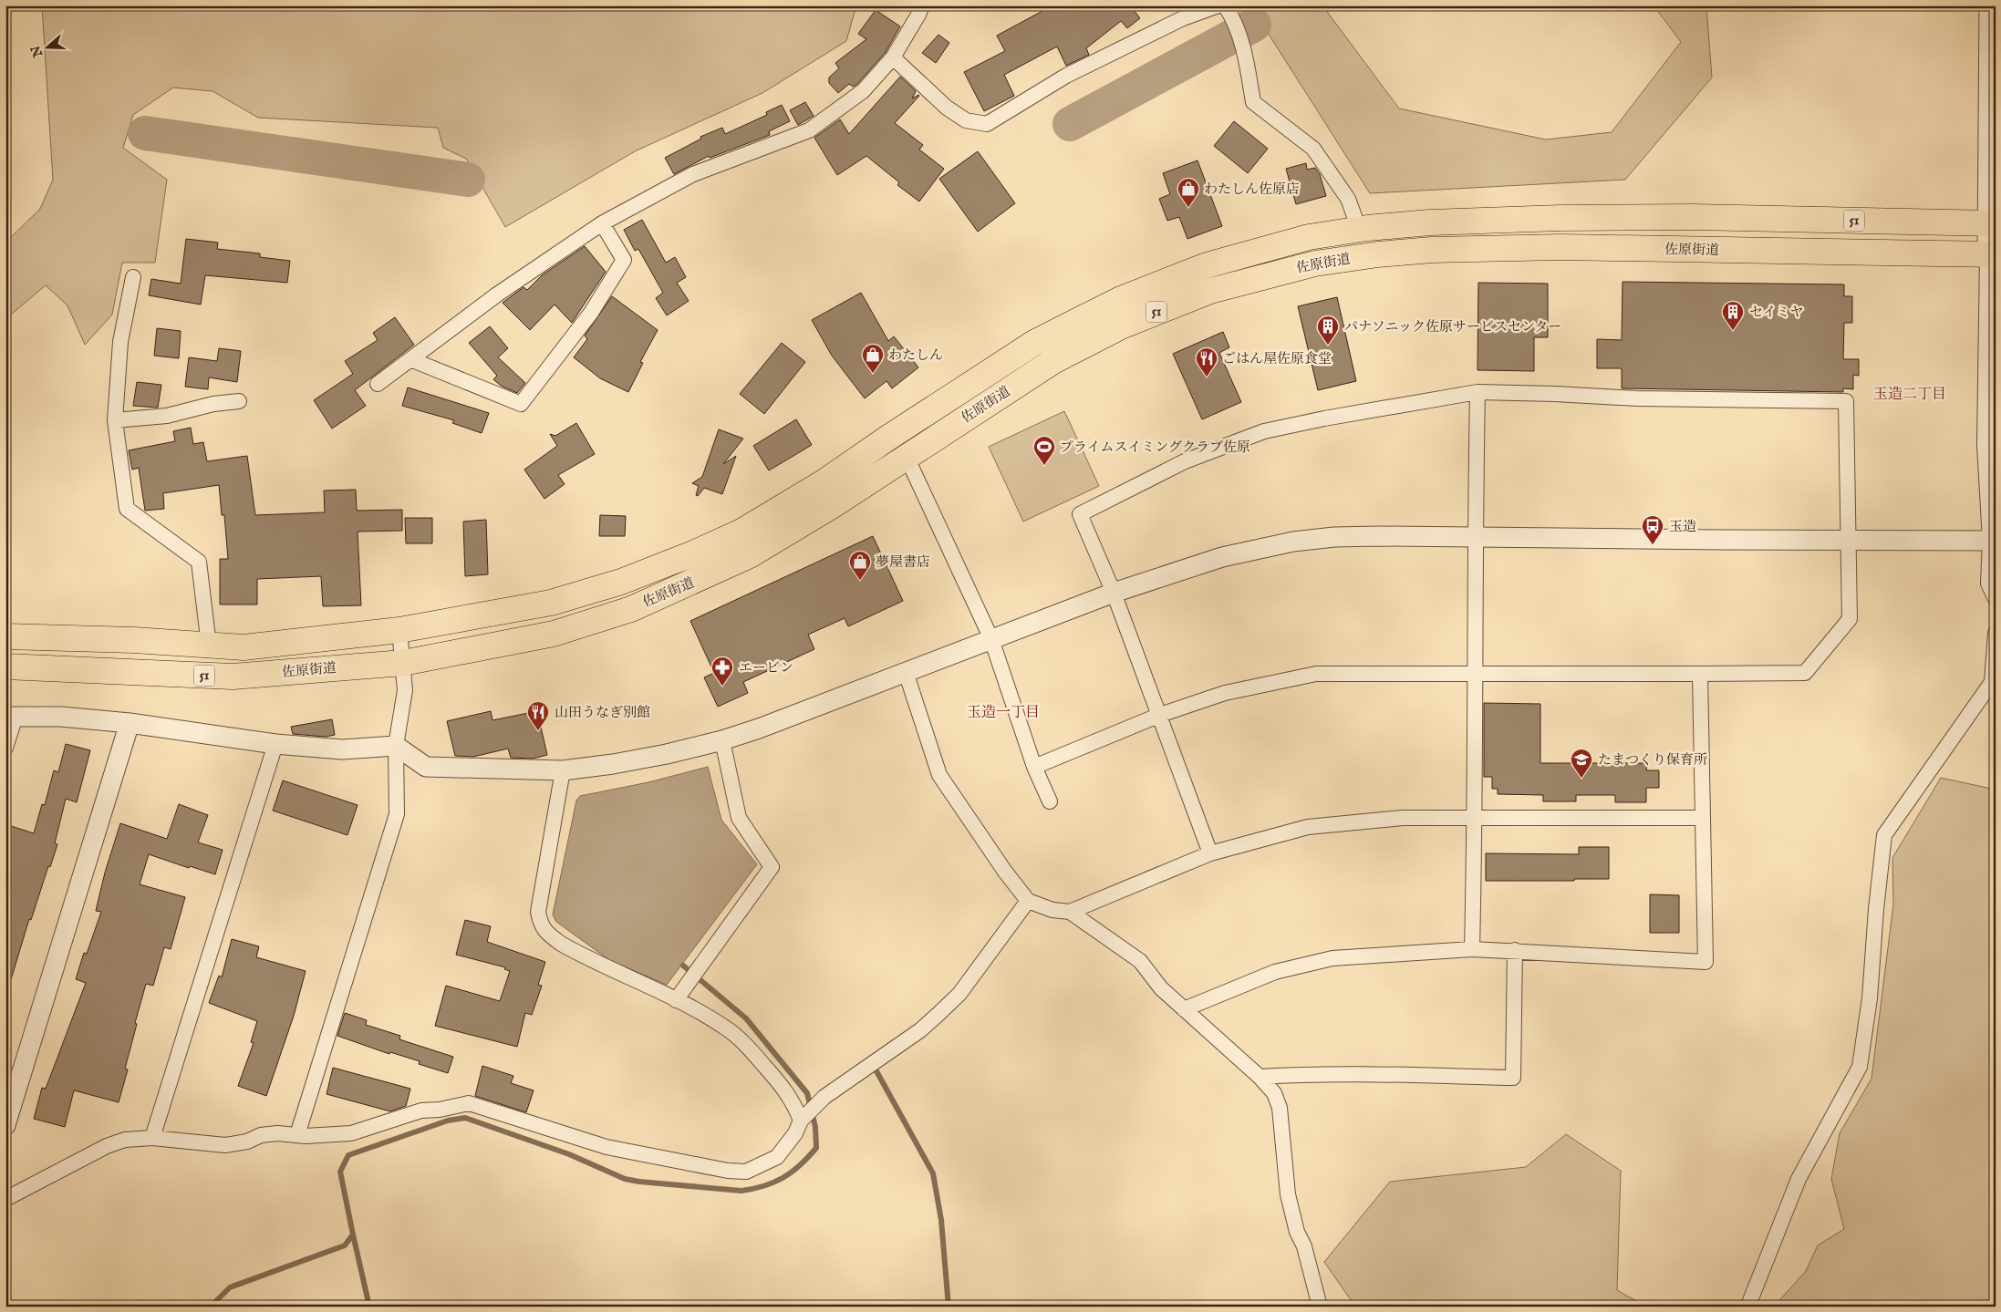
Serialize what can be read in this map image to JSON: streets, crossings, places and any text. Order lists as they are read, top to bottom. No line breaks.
{"streets":{"highway":["51","佐原街道"]},"districts":["玉造二丁目","玉造一丁目"],"places":{"shop":["わたしん佐原店","わたしん","夢屋書店"],"building":["セイミヤ","パナソニック佐原サービスセンター"],"restaurant":["ごはん屋佐原食堂","山田うなぎ別館"],"sports":["プライムスイミングクラブ佐原"],"bus stop":["玉造"],"pharmacy":["エービン"],"school or university":["たまつくり保育所"]},"north":"left"}
